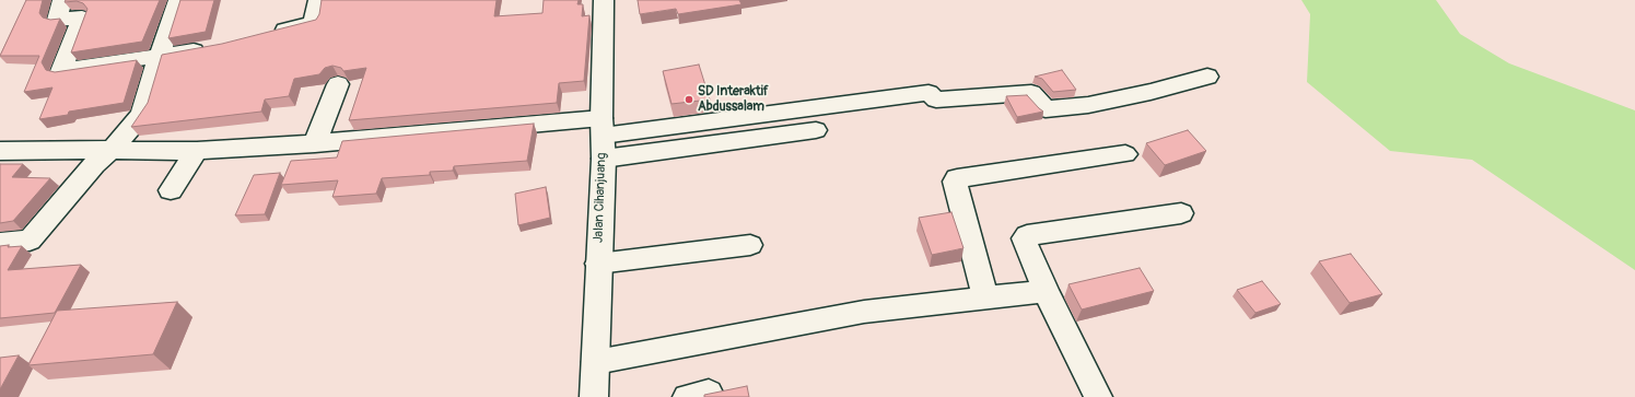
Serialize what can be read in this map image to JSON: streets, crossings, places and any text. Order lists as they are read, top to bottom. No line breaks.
{"streets":{"street":["Jalan Cihanjuang"]},"places":["SD Interaktif Abdussalam"]}
